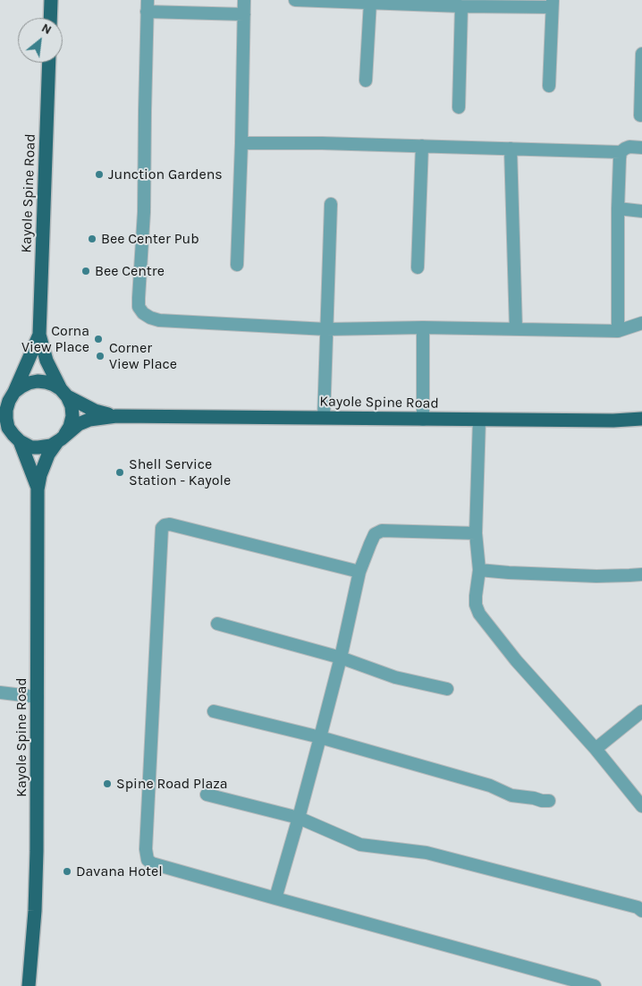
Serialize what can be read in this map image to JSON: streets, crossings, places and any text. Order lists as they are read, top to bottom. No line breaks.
{"streets":{"main road":["Kayole Spine Road"]},"places":["Junction Gardens","Bee Center Pub","Bee Centre","Corna View Place","Corner View Place","Shell Service Station - Kayole","Spine Road Plaza","Davana Hotel"],"north":"top right"}
